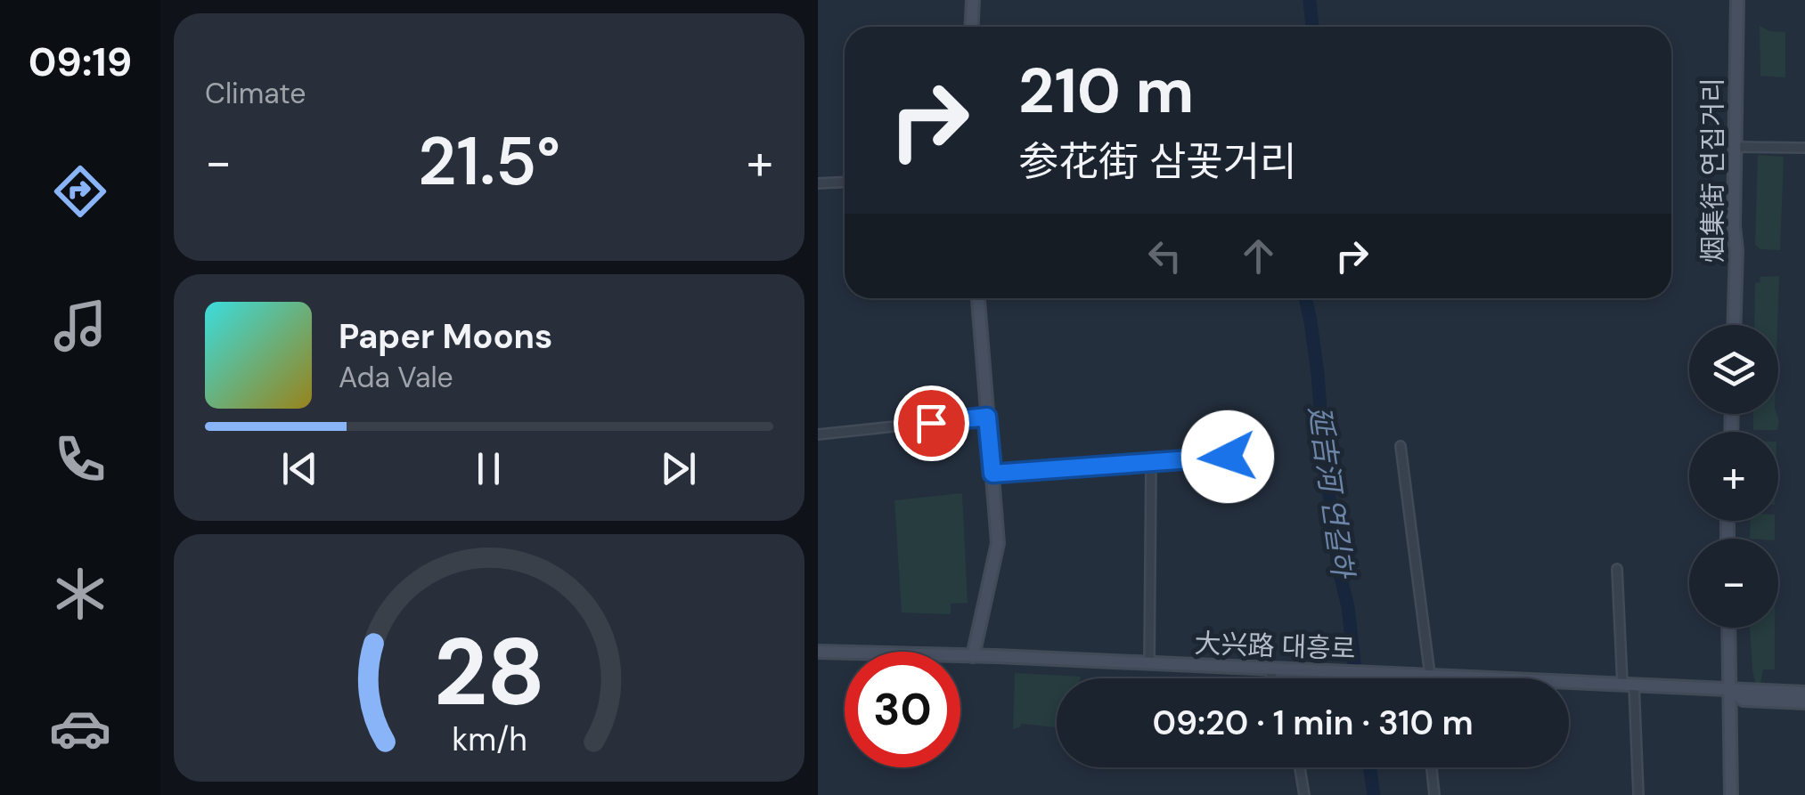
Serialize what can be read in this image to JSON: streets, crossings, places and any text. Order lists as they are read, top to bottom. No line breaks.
{"streets":{"street":["烟集街 연집거리","大兴路 대흥로"]},"water":["延吉河 연길하"],"page":{"tabs":"09:19","tile":"Climate","turn":["210 m","参花街 삼꽃거리"],"heat":["−","21.5°","+"],"song":["Paper Moons","Ada Vale"],"map_buttons":["+","−"],"limit":"30","trip":"09:20 · 1 min · 310 m","gauge":["28","km/h"]}}
